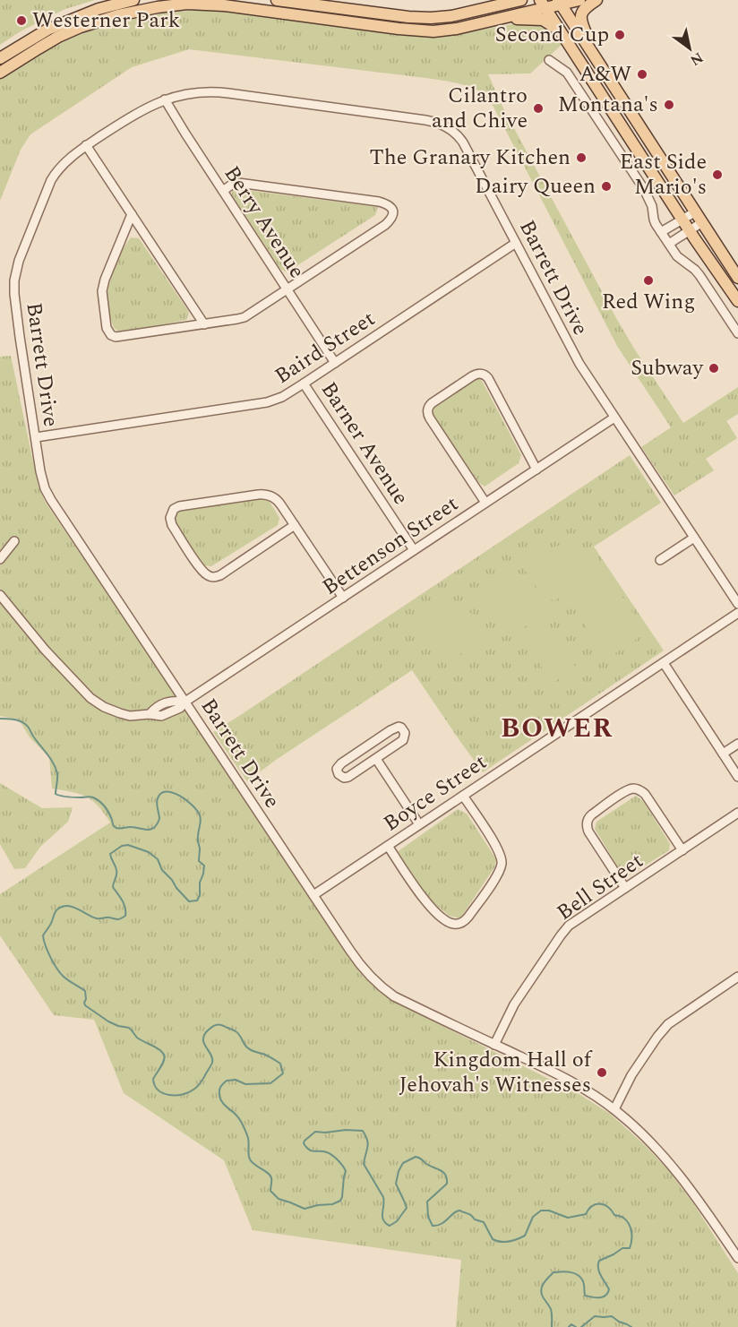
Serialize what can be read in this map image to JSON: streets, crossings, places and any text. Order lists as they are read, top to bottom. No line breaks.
{"streets":{"street":["Berry Avenue","Barrett Drive","Baird Street","Barner Avenue","Bettenson Street","Boyce Street","Bell Street"]},"crossings":[["Berry Avenue","Barrett Drive"],["Berry Avenue","Baird Street"],["Barrett Drive","Baird Street"],["Barrett Drive","Bettenson Street"],["Barrett Drive","Boyce Street"],["Barrett Drive","Bell Street"],["Baird Street","Barner Avenue"],["Barner Avenue","Bettenson Street"]],"districts":["BOWER"],"places":["Westerner Park","Second Cup","A&W","Montana's","Cilantro and Chive","The Granary Kitchen","East Side Mario's","Dairy Queen","Red Wing","Subway","Kingdom Hall of Jehovah's Witnesses"],"north":"bottom right"}
